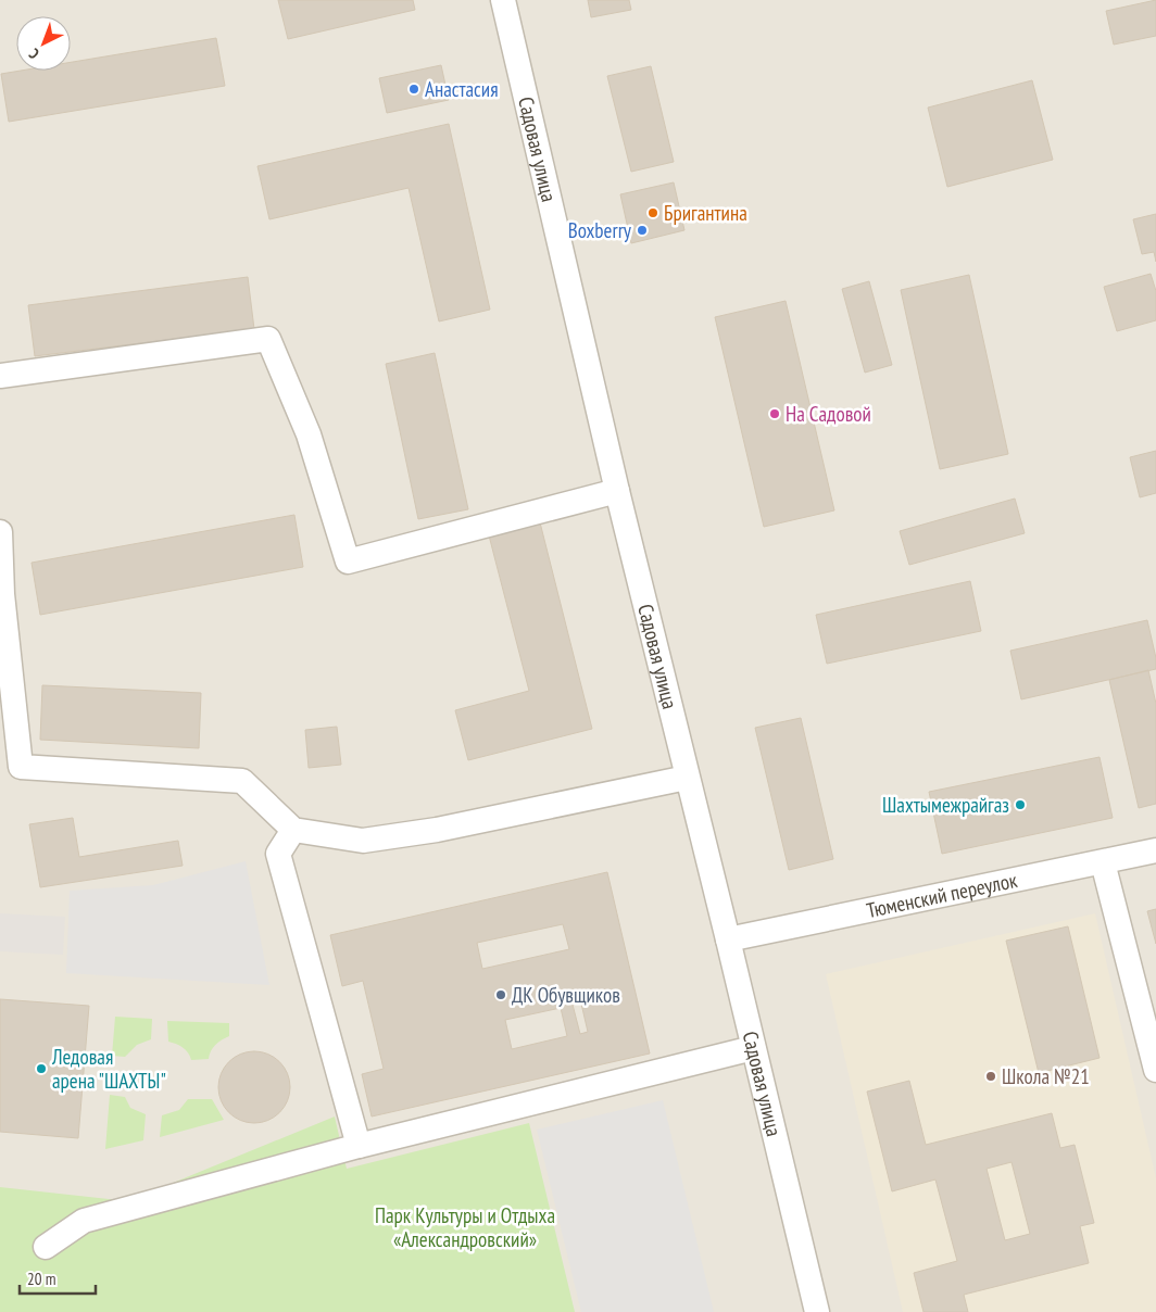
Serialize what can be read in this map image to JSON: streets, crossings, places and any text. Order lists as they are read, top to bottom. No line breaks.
{"streets":{"street":["Садовая улица","Тюменский переулок"]},"crossings":[["Садовая улица","Тюменский переулок"]],"parks":["Парк Культуры и Отдыха «Александровский»"],"places":["Анастасия","Бригантина","Boxberry","На Садовой","Шахтымежрайгаз","ДК Обувщиков","Ледовая арена \"ШАХТЫ\"","Школа №21"],"scale_bar":"20 m","north":"bottom left"}
